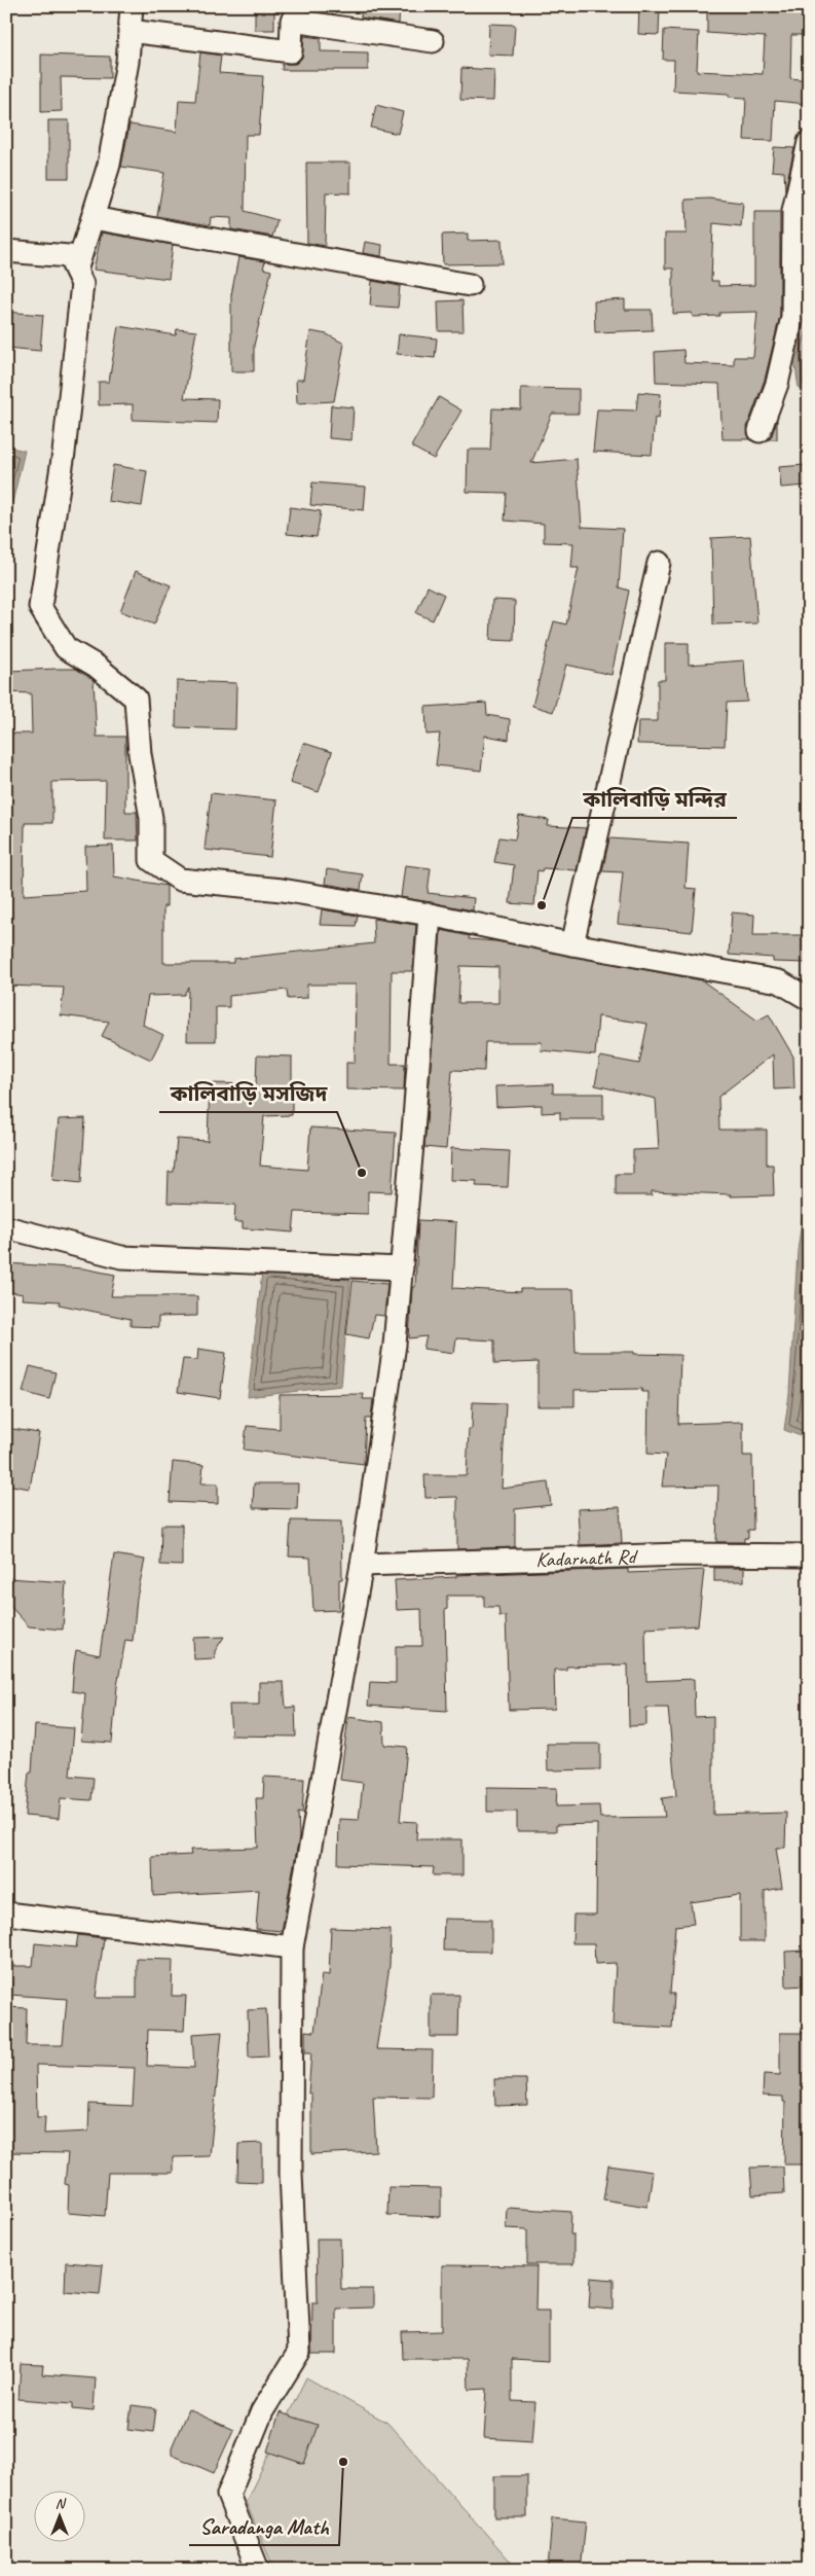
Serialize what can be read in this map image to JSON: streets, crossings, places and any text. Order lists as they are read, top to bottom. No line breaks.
{"streets":{"street":["Kadarnath Rd"]},"places":["কালিবাড়ি মন্দির","কালিবাড়ি মসজিদ","Saradanga Math"],"north":"top"}
